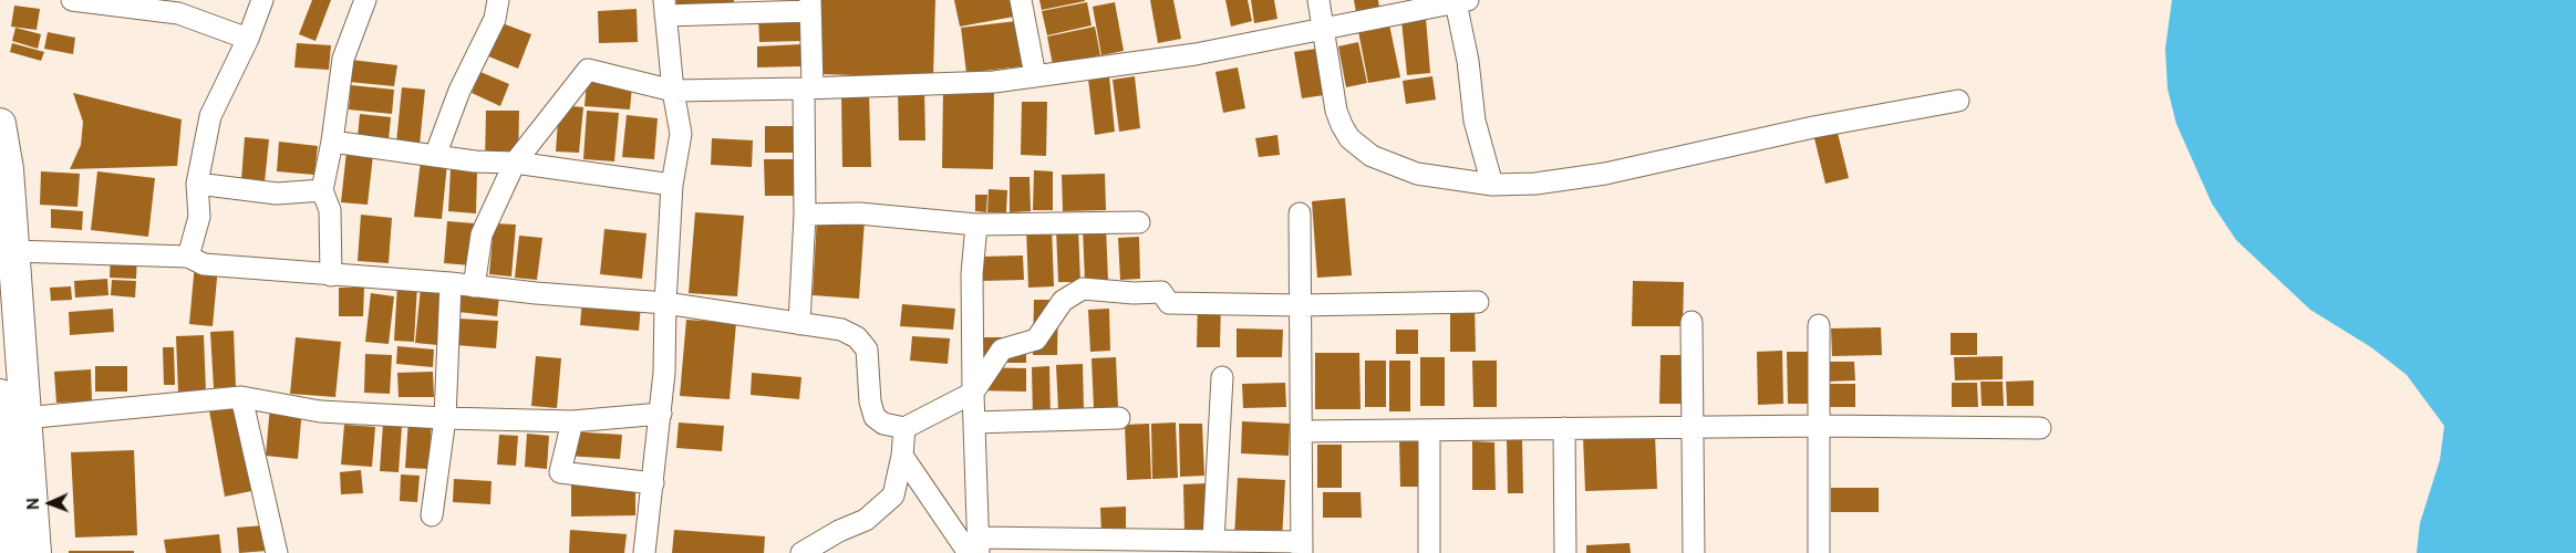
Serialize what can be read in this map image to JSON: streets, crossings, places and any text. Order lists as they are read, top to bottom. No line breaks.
{"north":"left"}
